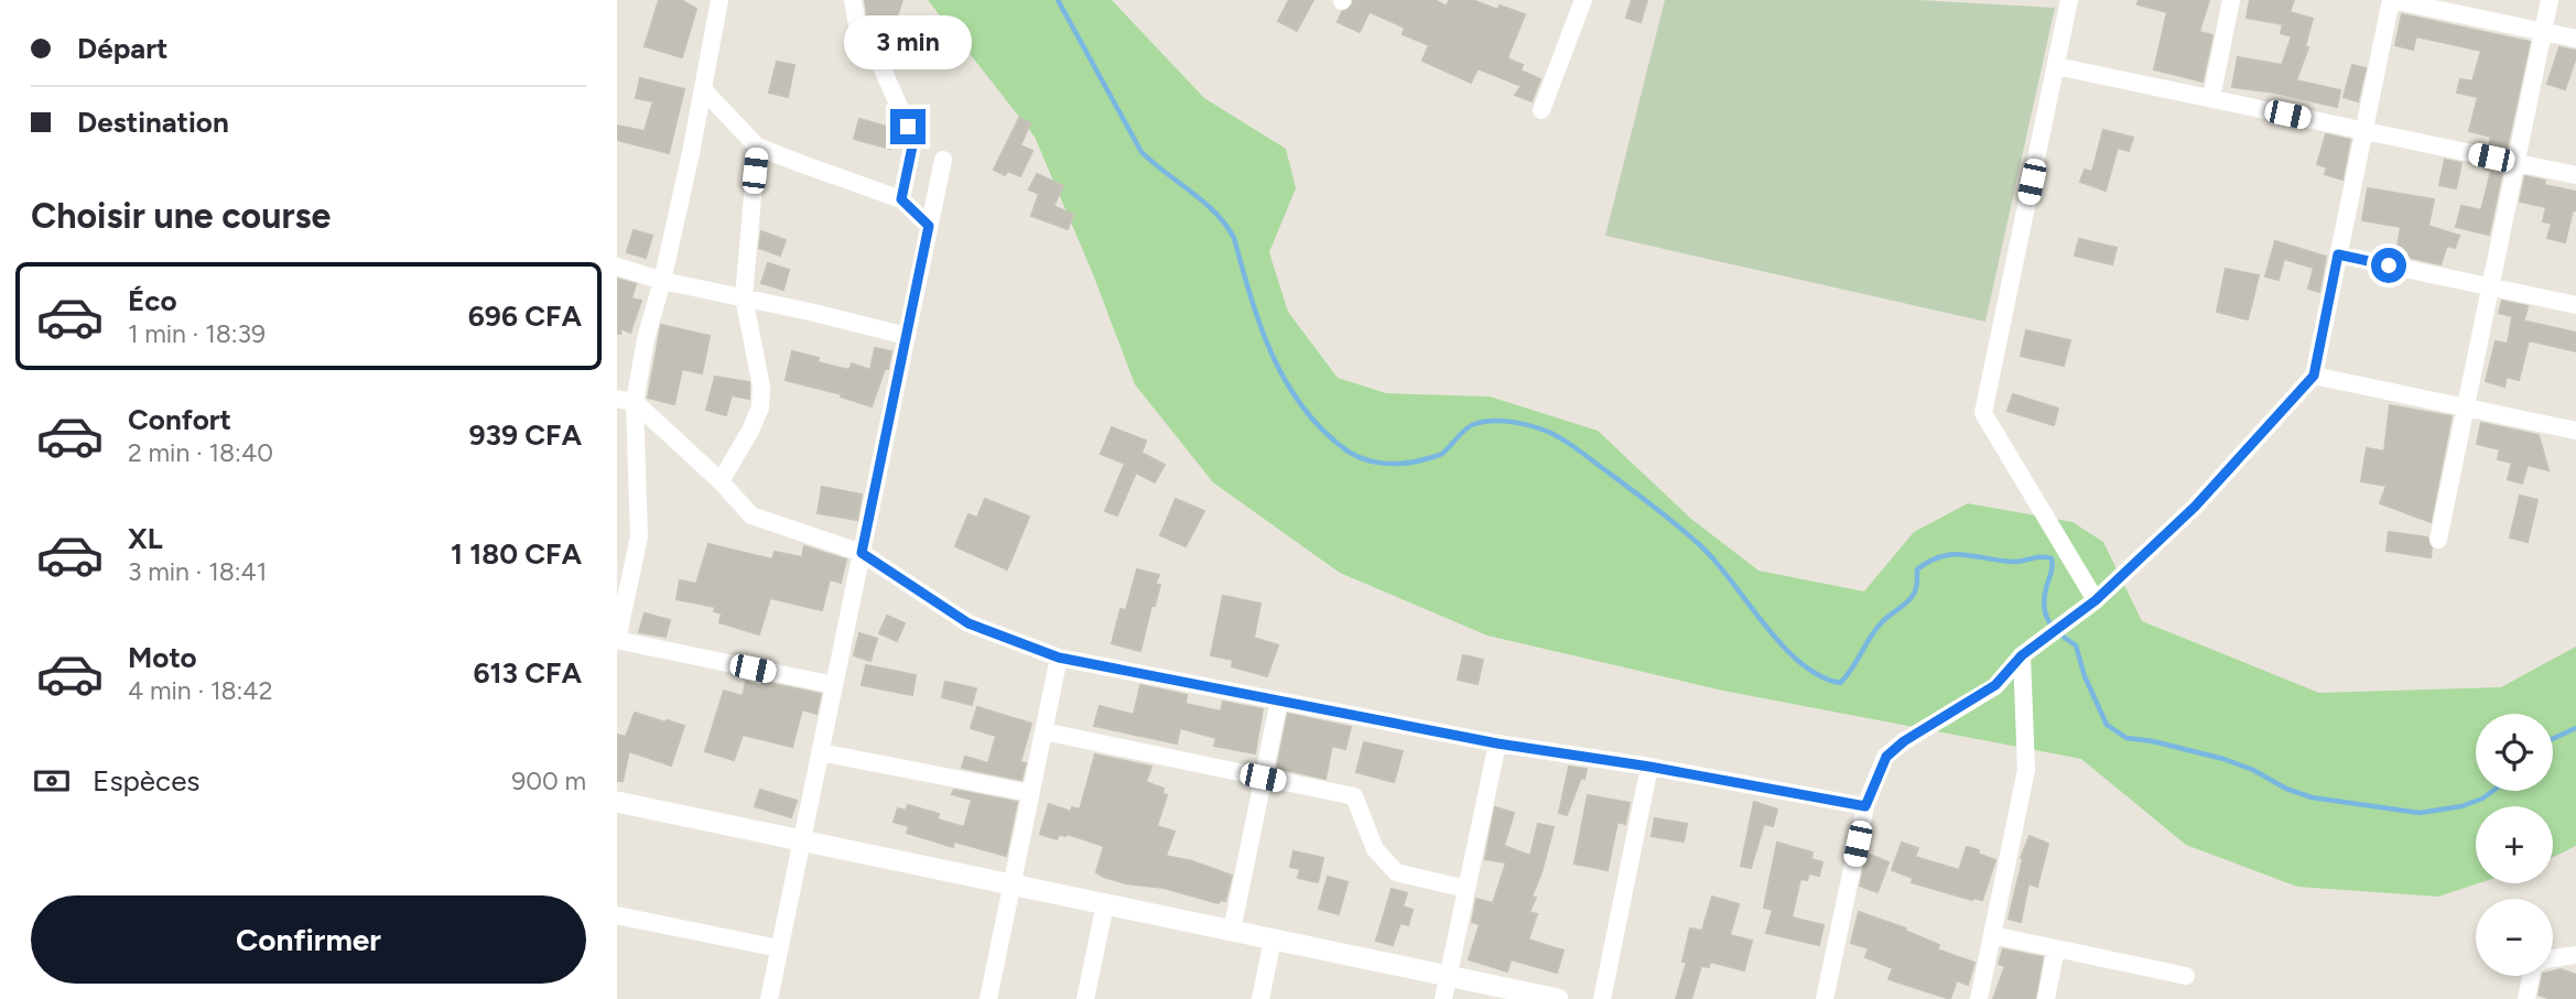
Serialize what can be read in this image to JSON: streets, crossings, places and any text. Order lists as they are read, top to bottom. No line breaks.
{"page":{"banner":["Départ","Destination"],"bubble":"3 min","heading":"Choisir une course","list":[{"name":"Éco","note":"1 min · 18:39","value":"696 CFA"},{"name":"Confort","note":"2 min · 18:40","value":"939 CFA"},{"name":"XL","note":"3 min · 18:41","value":"1 180 CFA"},{"name":"Moto","note":"4 min · 18:42","value":"613 CFA"}],"map_buttons":["+","−"],"pay":["Espèces","900 m"],"buttons":"Confirmer"}}
